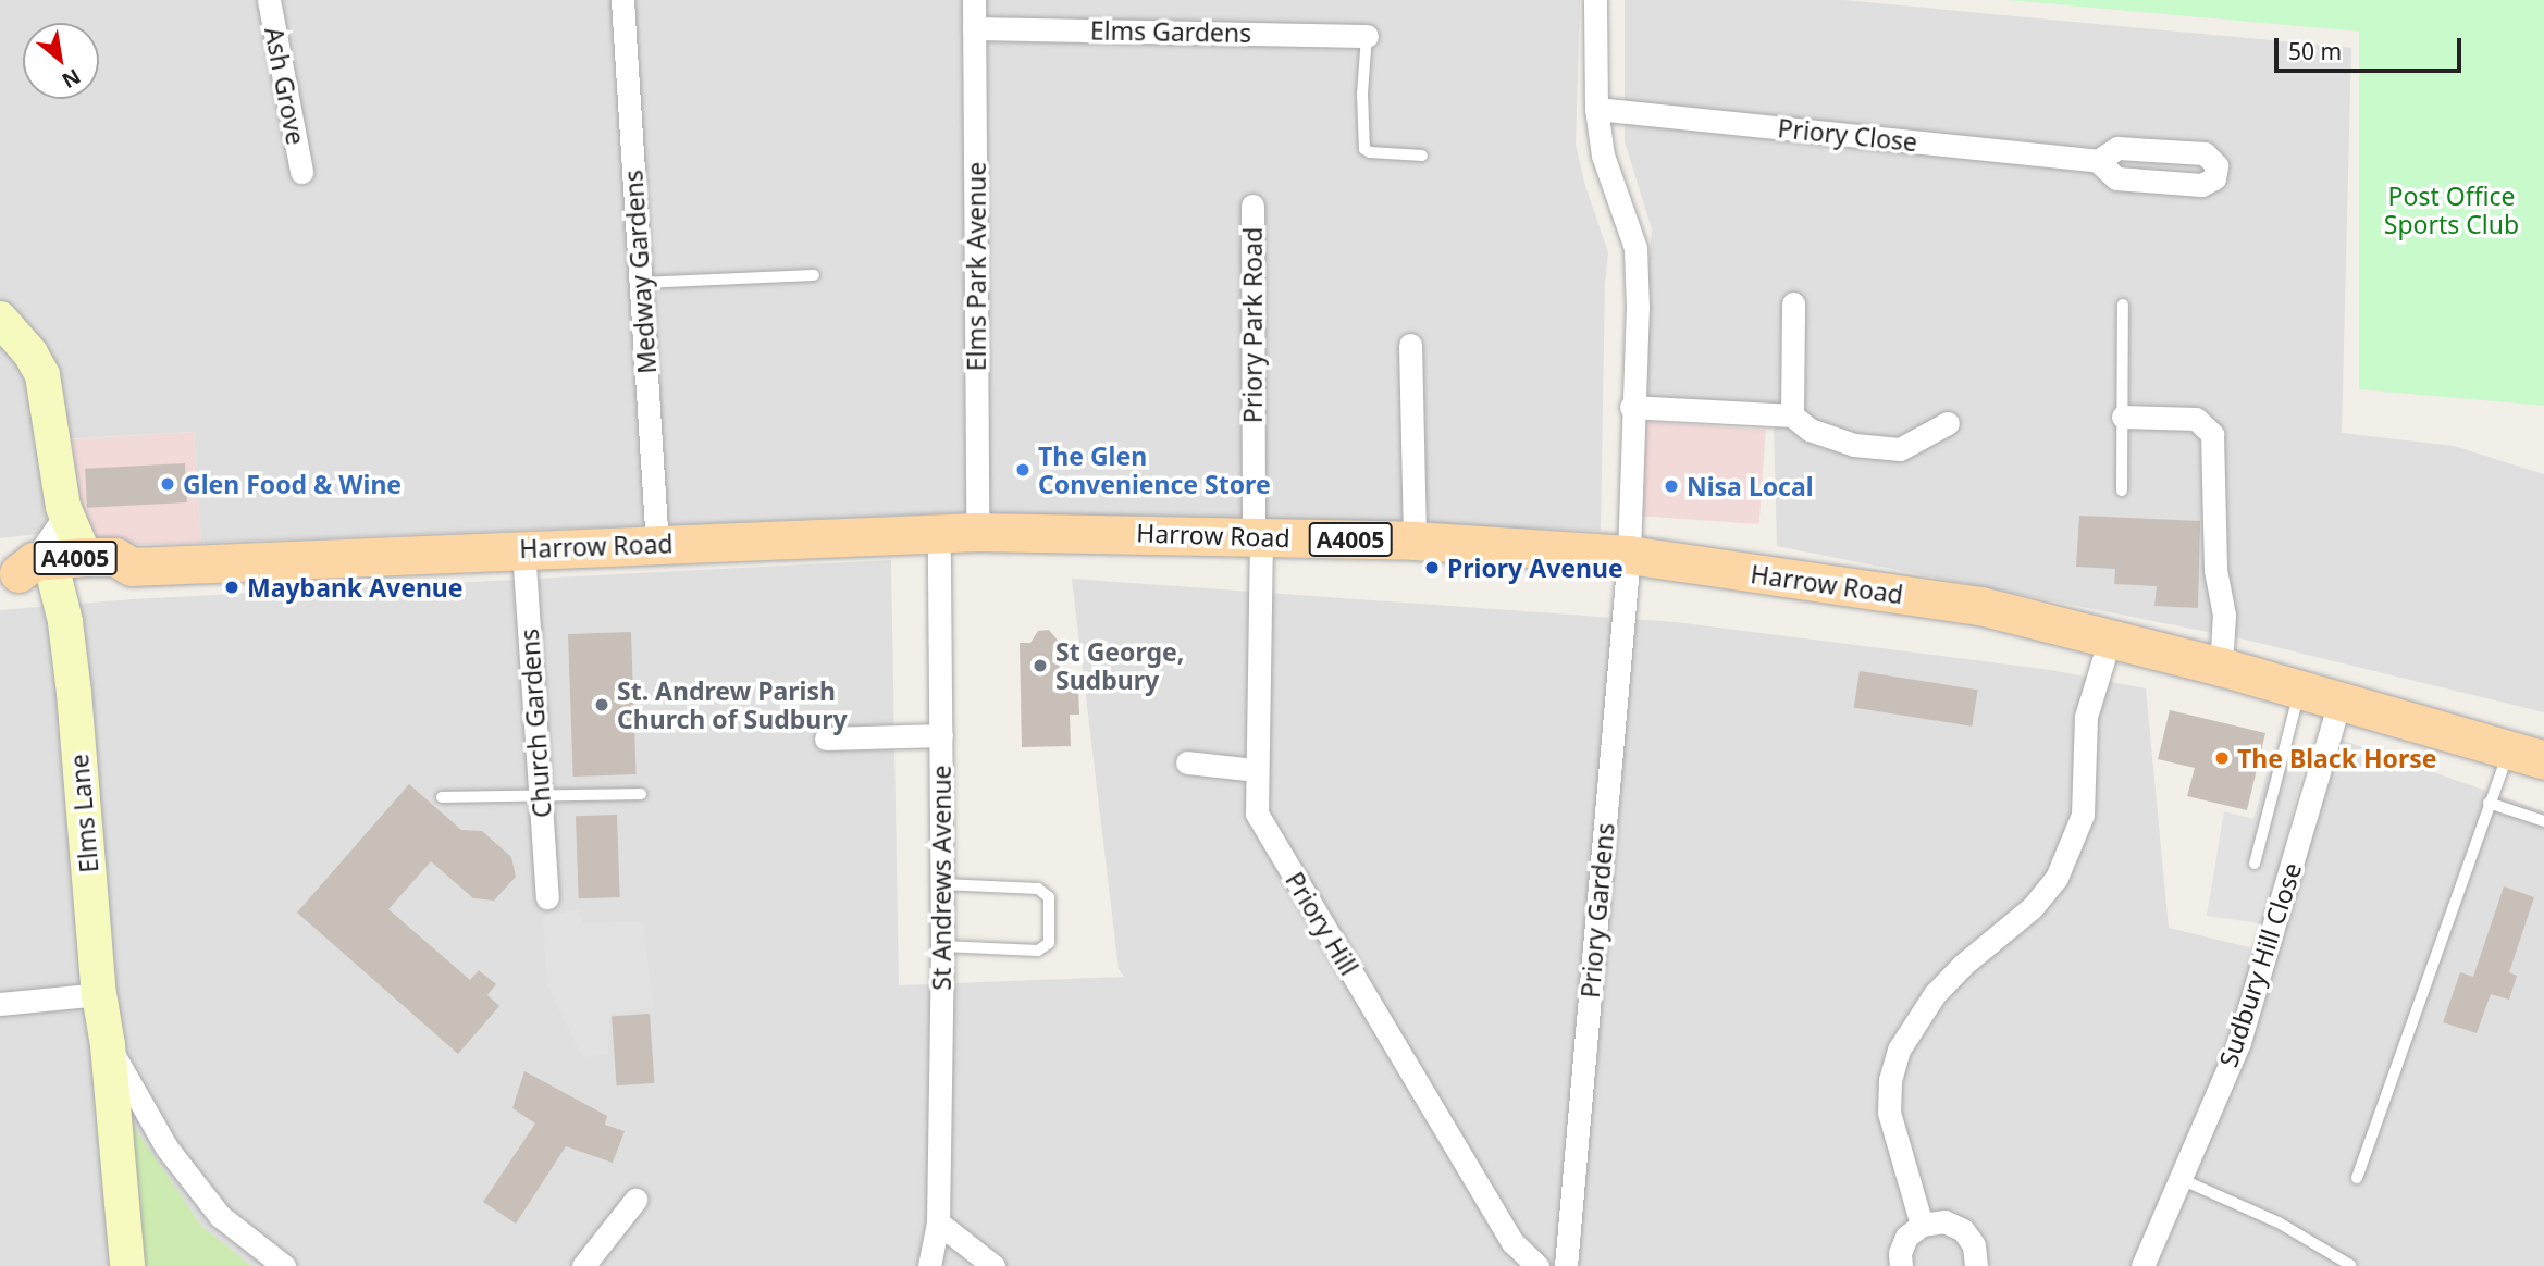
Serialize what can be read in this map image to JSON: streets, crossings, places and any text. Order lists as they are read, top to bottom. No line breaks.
{"streets":{"main road":["Harrow Road","A4005"],"street":["Elms Gardens","Ash Grove","Priory Close","Elms Park Avenue","Medway Gardens","Priory Park Road","Church Gardens","Elms Lane","St Andrews Avenue","Priory Gardens","Priory Hill","Sudbury Hill Close"]},"crossings":[["Elms Gardens","Elms Park Avenue"],["Elms Park Avenue","Harrow Road"],["Medway Gardens","Harrow Road"],["Priory Park Road","Harrow Road"],["Priory Park Road","Priory Hill"],["Harrow Road","Church Gardens"],["Harrow Road","Elms Lane"],["Harrow Road","St Andrews Avenue"],["Harrow Road","Priory Gardens"],["Harrow Road","Priory Hill"],["Harrow Road","Sudbury Hill Close"]],"parks":["Post Office Sports Club"],"places":["The Glen Convenience Store","Glen Food & Wine","Nisa Local","Priory Avenue","Maybank Avenue","St George, Sudbury","St. Andrew Parish Church of Sudbury","The Black Horse"],"scale_bar":"50 m","north":"bottom right"}
